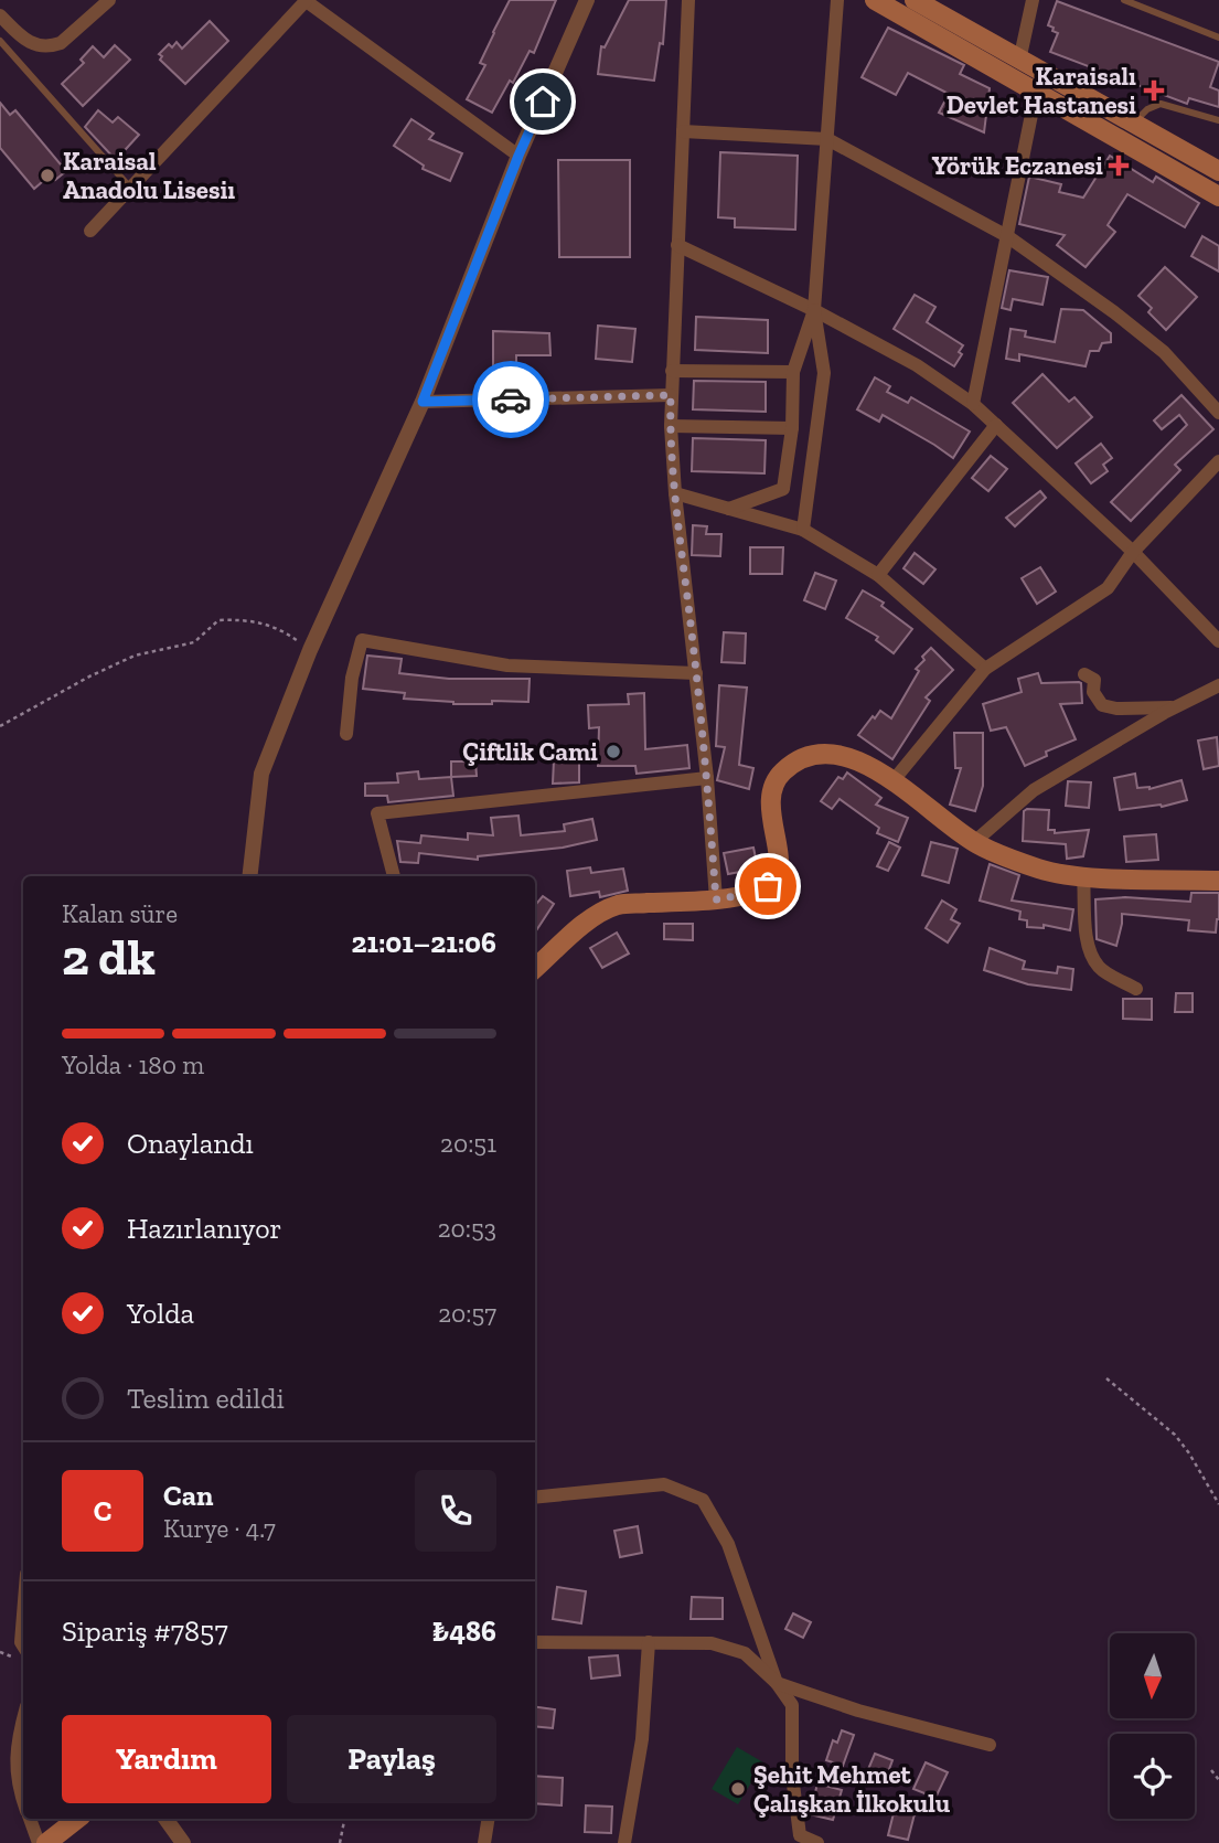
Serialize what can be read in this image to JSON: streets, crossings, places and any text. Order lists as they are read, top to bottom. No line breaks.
{"places":{"health":["Karaisalı Devlet Hastanesi","Yörük Eczanesi"],"other":["Karaisal Anadolu Lisesiı","Çiftlik Cami","Şehit Mehmet Çalışkan İlkokulu"]},"north":"bottom","page":{"heading":["2 dk","Kalan süre","21:01–21:06"],"panel":["Can","Kurye · 4.7","Sipariş #7857","₺486"],"bar":"Yolda · 180 m","list":[["Onaylandı","20:51"],["Hazırlanıyor","20:53"],["Yolda","20:57"],"Teslim edildi"],"round":"C","buttons":["Yardım","Paylaş"]}}
